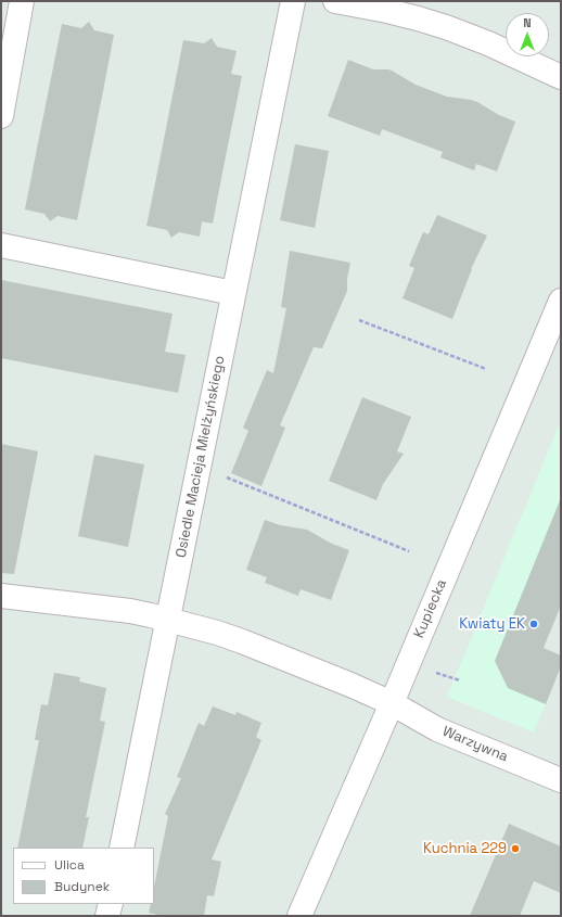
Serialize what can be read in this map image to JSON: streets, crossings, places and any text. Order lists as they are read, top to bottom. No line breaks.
{"streets":{"street":["Osiedle Macieja Mielżyńskiego","Kupiecka","Warzywna"]},"crossings":[["Kupiecka","Warzywna"]],"places":["Kwiaty EK","Kuchnia 229"],"legend":["Ulica","Budynek"],"north":"top"}
